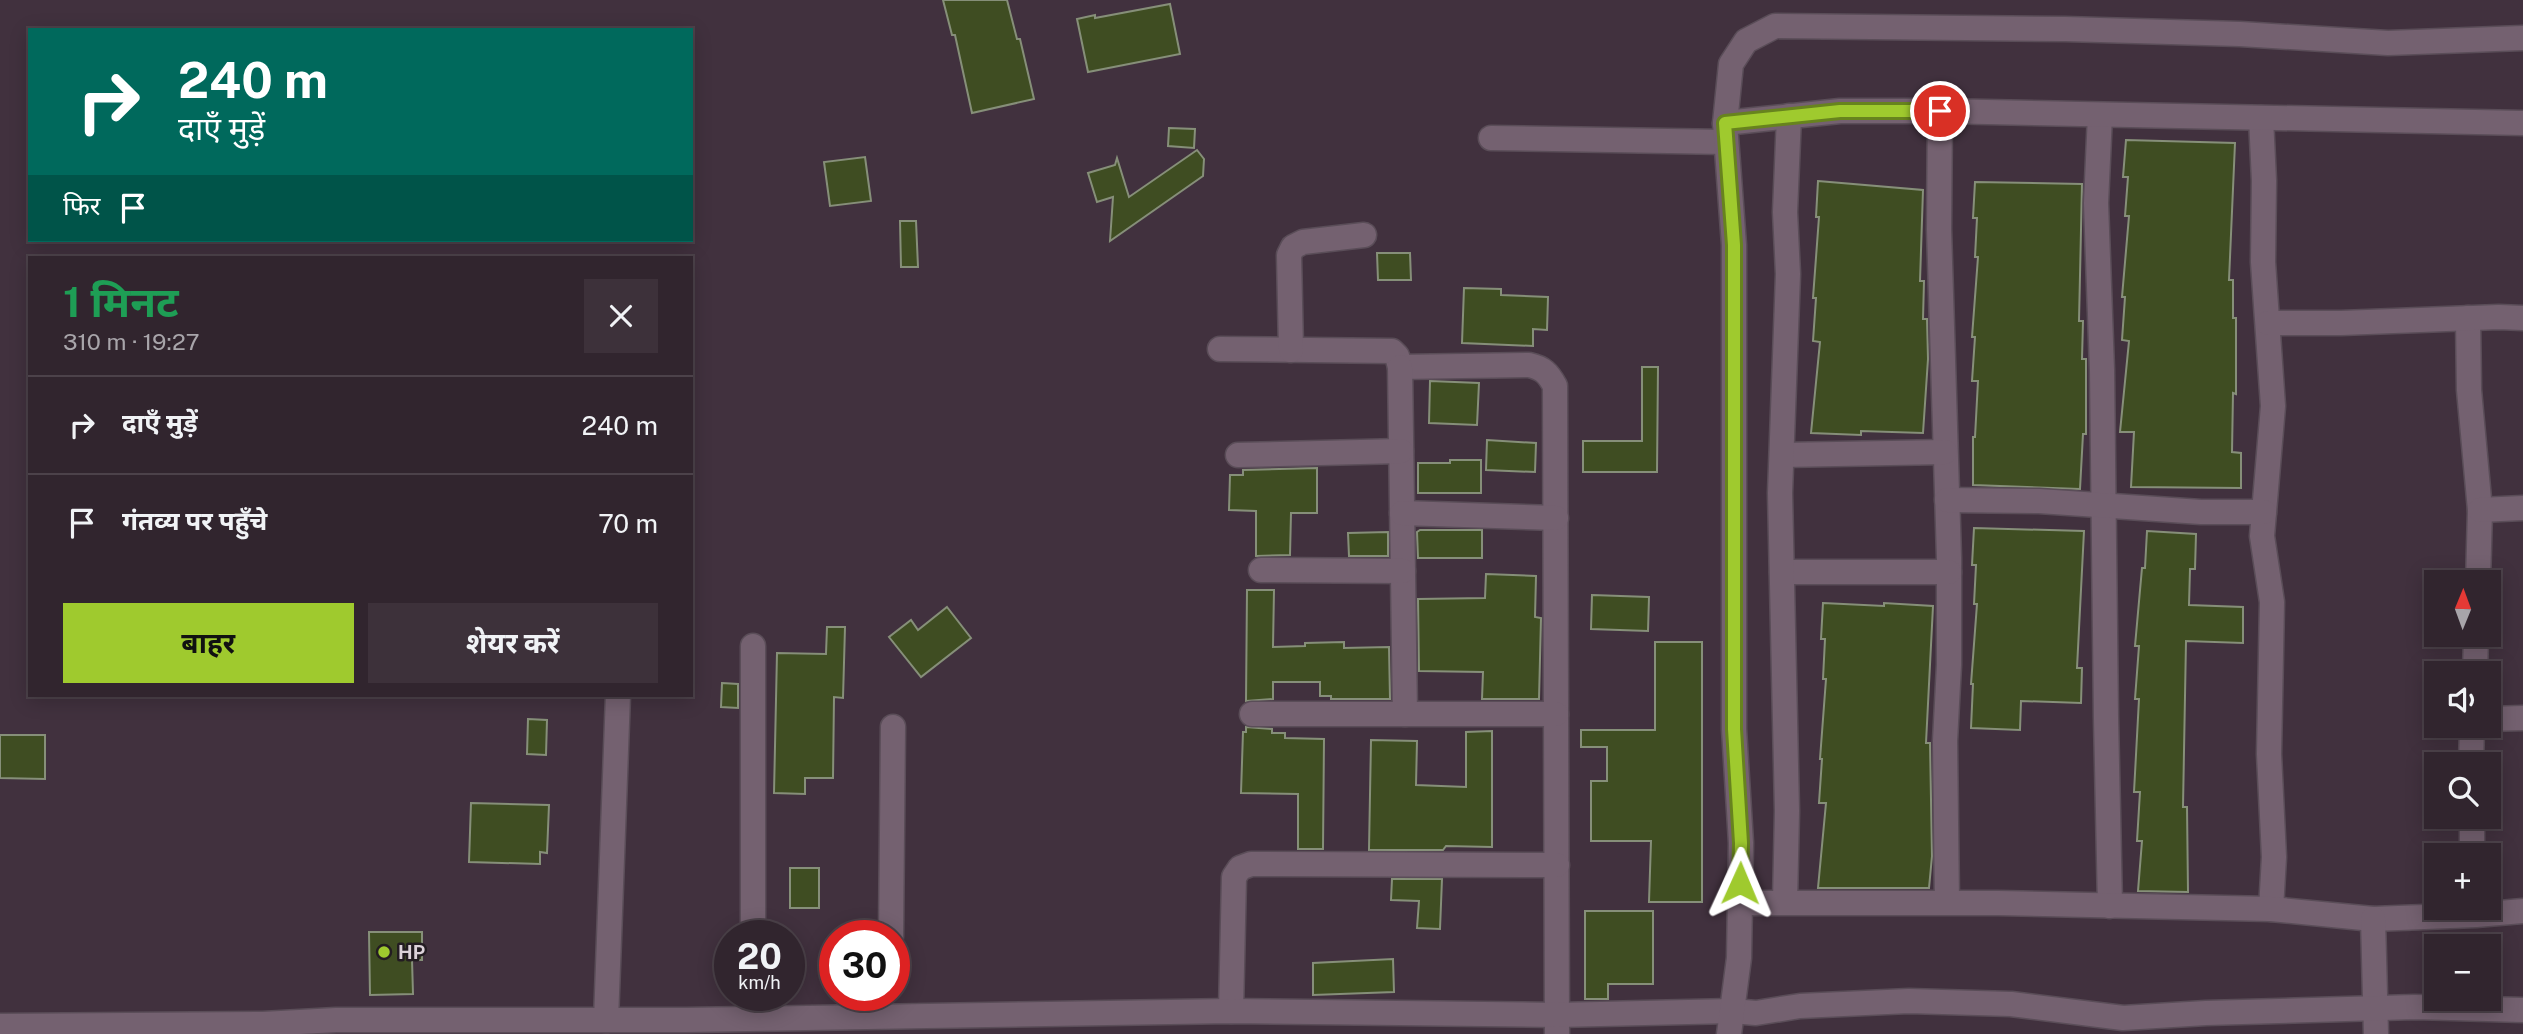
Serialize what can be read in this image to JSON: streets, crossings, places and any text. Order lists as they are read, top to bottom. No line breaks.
{"places":["HP"],"north":"top","page":{"turn":["240 m","दाएँ मुड़ें"],"then":"फिर","heading":["1 मिनट","310 m · 19:27"],"list":[{"name":"दाएँ मुड़ें","value":"240 m"},{"name":"गंतव्य पर पहुँचे","value":"70 m"}],"map_buttons":["+","−"],"buttons":["बाहर","शेयर करें"],"speed":"20 km/h","limit":"30"}}
